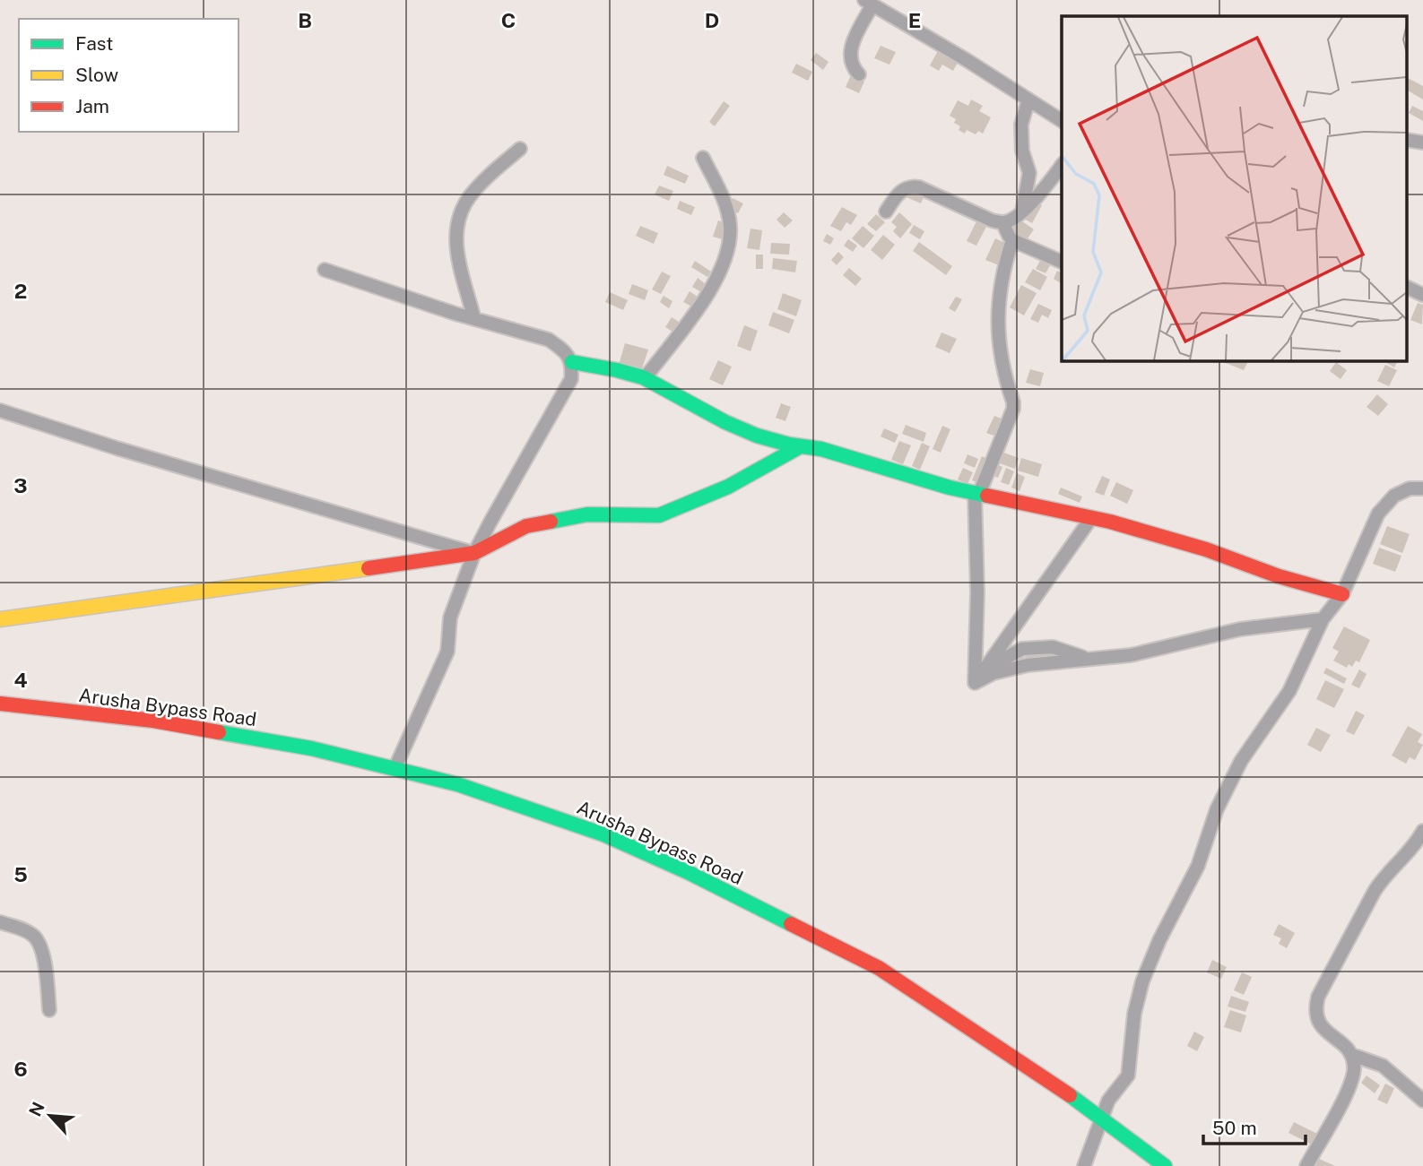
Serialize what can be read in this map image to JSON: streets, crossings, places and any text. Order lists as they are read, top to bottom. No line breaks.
{"streets":{"street":["Arusha Bypass Road"]},"legend":["Fast","Slow","Jam"],"scale_bar":"50 m","north":"top left","grid":{"columns":["B","C","D","E"],"rows":["2","3","4","5","6"]}}
